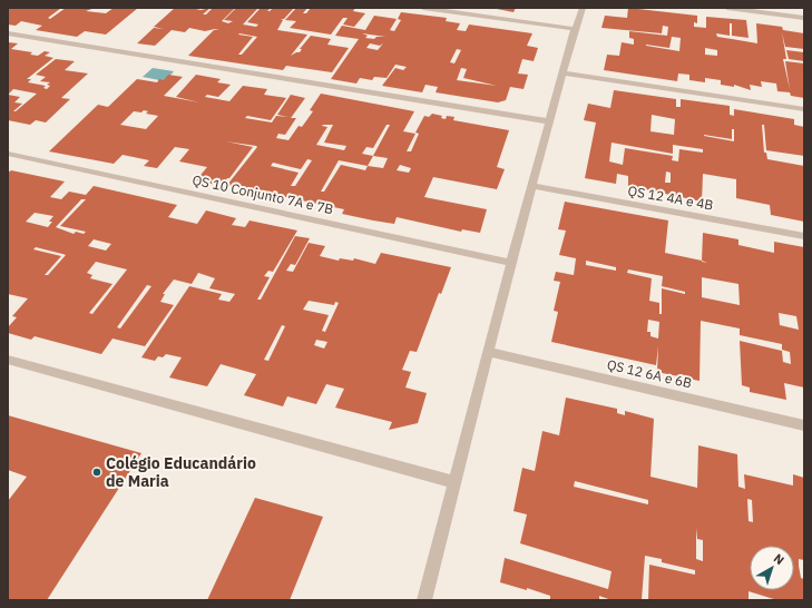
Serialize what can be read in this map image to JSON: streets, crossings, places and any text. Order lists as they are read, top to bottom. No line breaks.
{"streets":{"street":["QS 10 Conjunto 7A e 7B","QS 12 4A e 4B","QS 12 6A e 6B"]},"places":["Colégio Educandário de Maria"],"north":"top right"}
